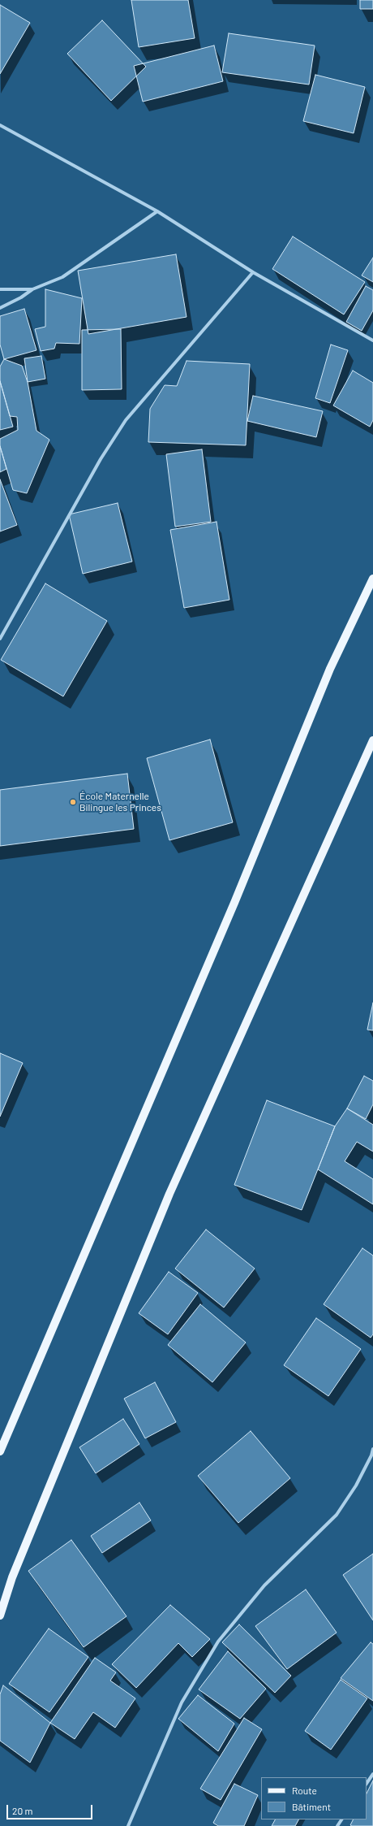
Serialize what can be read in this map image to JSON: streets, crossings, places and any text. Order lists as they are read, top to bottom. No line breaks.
{"places":["École Maternelle Bilingue les Princes"],"legend":["Route","Bâtiment"],"scale_bar":"20 m"}
